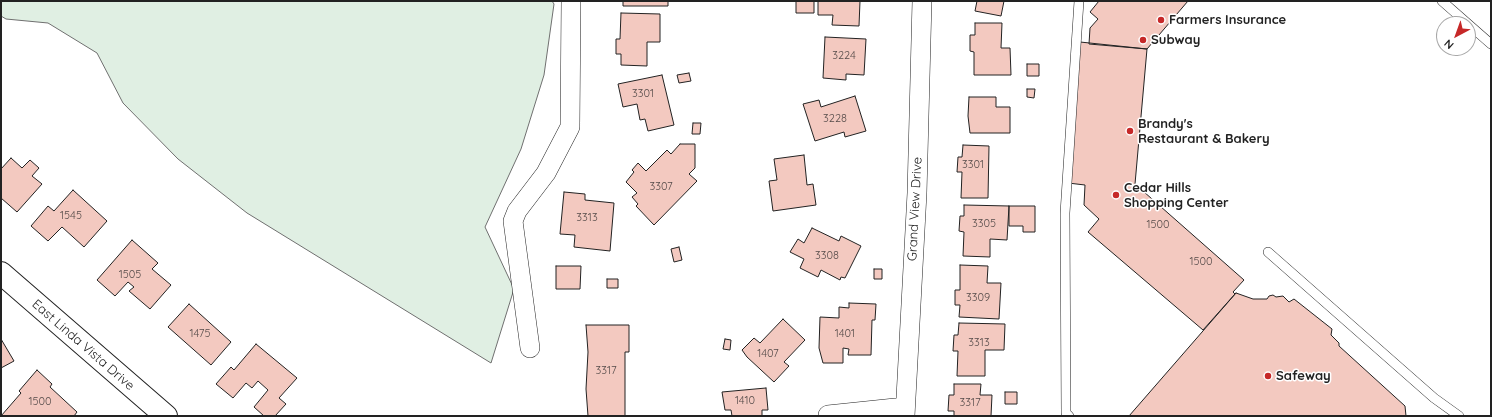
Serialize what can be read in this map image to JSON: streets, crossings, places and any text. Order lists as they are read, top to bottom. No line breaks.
{"streets":{"street":["Grand View Drive","East Linda Vista Drive"]},"places":["Farmers Insurance","Subway","Brandy's Restaurant & Bakery","Cedar Hills Shopping Center","Safeway"],"house_numbers":["3224","3301","3228","3301","3307","1545","3313","3305","1500","3308","1500","1505","3309","1475","1401","3313","1407","3317","1410","1500","3317"],"north":"bottom left"}
